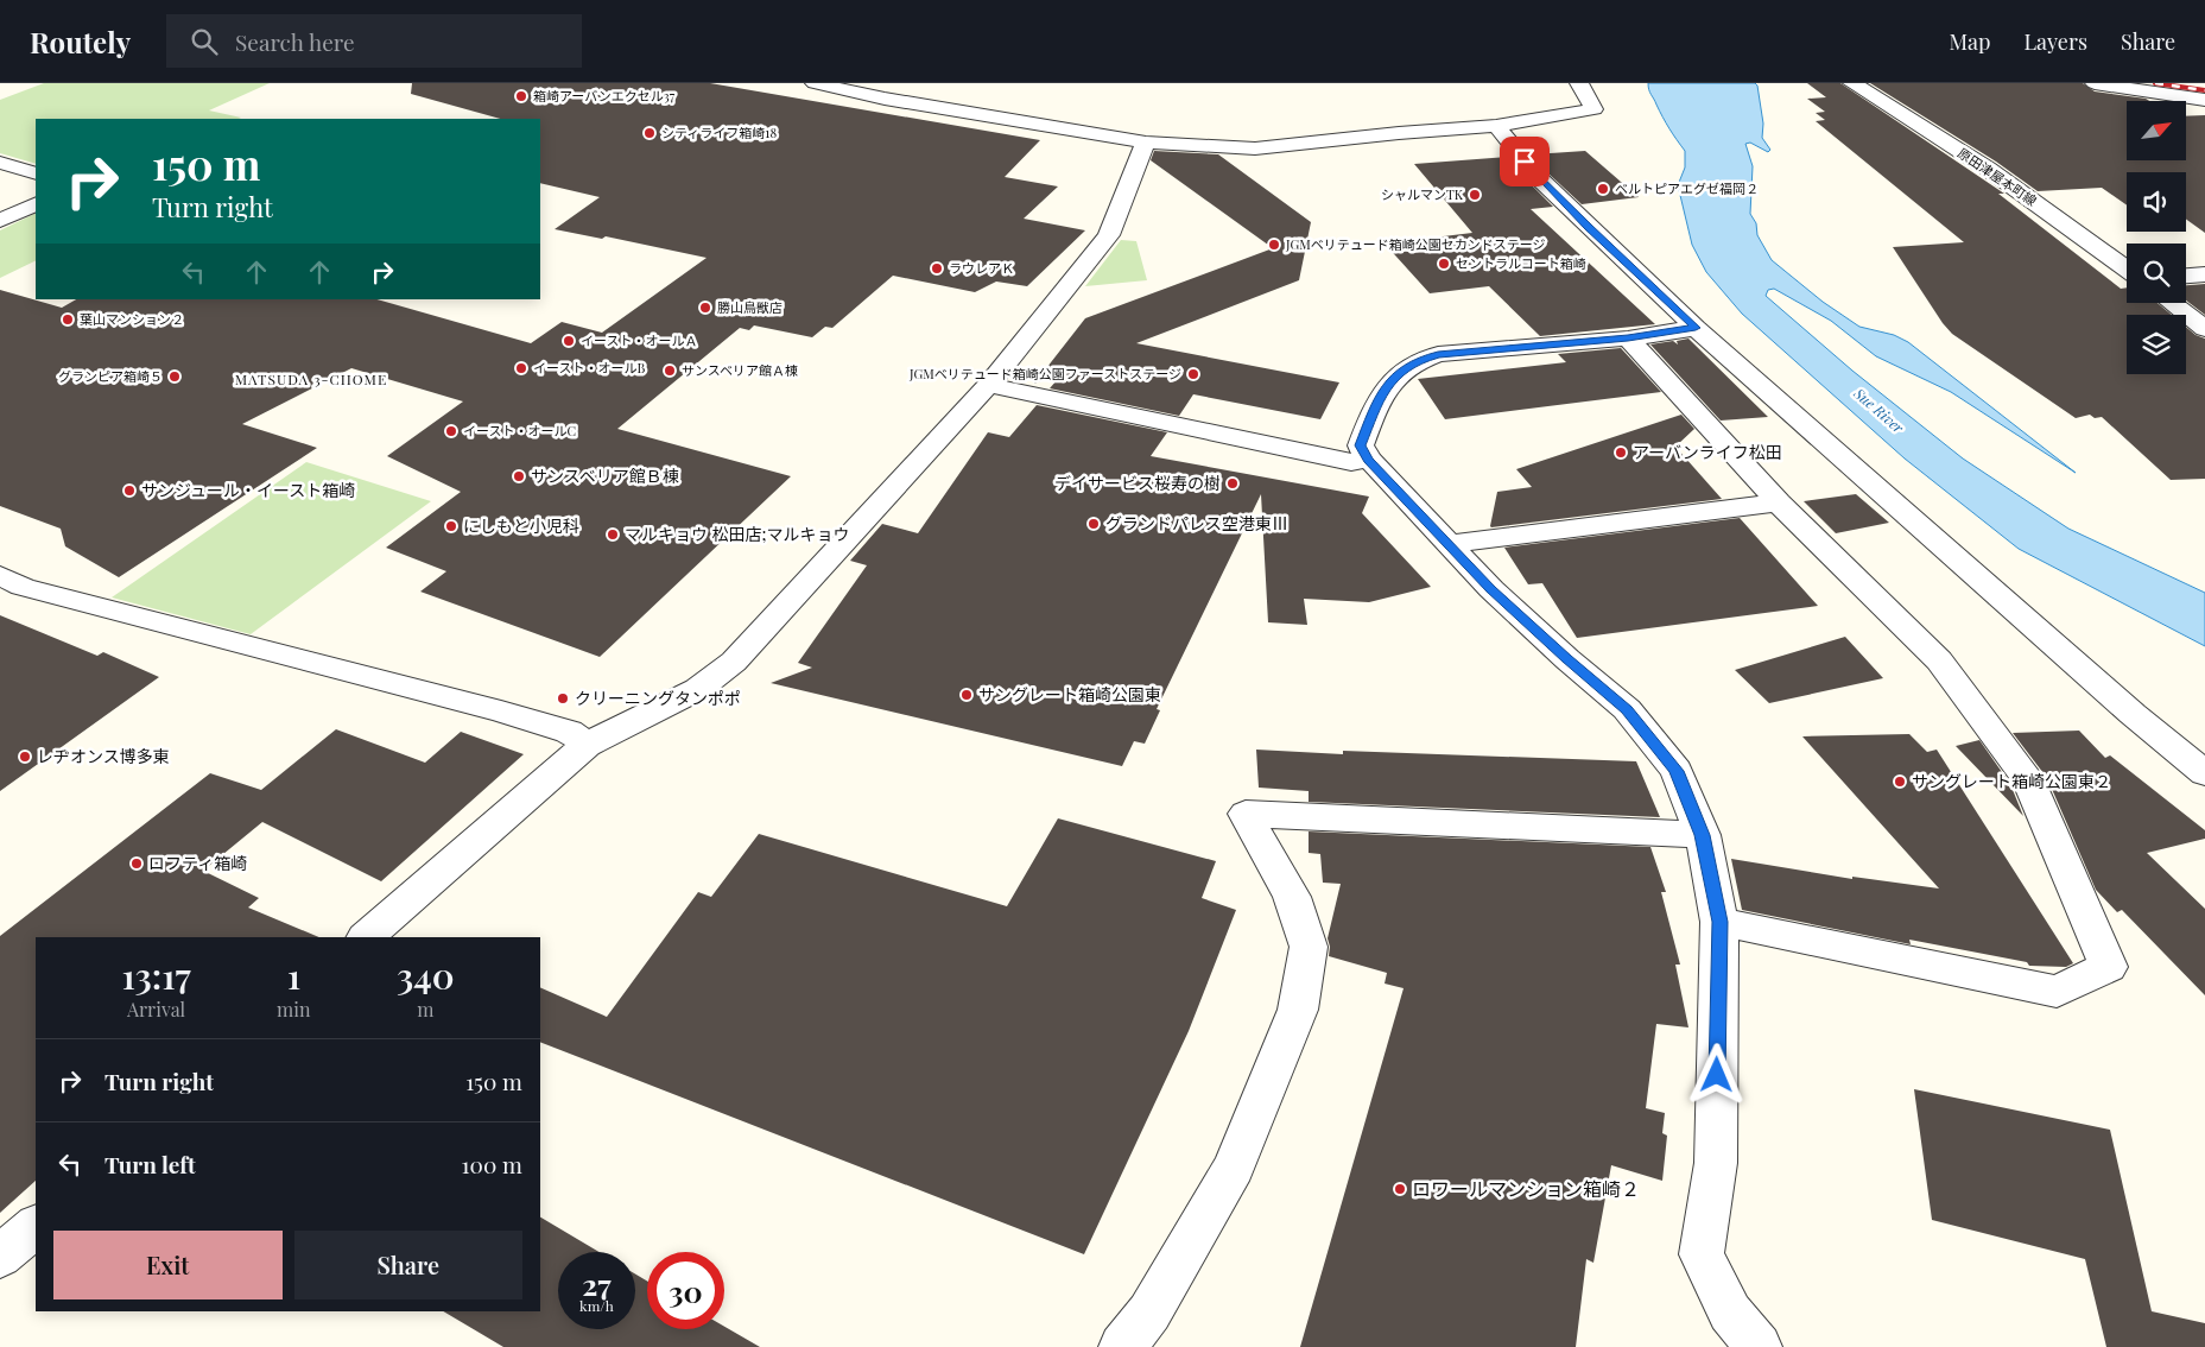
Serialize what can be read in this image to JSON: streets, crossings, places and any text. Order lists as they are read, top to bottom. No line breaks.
{"streets":{"street":["原田津屋本町線"]},"districts":["MATSUDA 3-CHOME"],"water":["Sue River"],"places":["箱崎アーバンエクセル37","シティライフ箱崎18","ベルトピアエグゼ福岡２","シャルマンTK","JGMベリテュード箱崎公園セカンドステージ","セントラルコート箱崎","ラウレアＫ","勝山鳥獣店","葉山マンション２","イースト・オールＡ","イースト・オールB","サンスベリア館Ａ棟","JGMベリテュード箱崎公園ファーストステージ","グランピア箱崎５","イースト・オールC","アーバンライフ松田","サンスベリア館Ｂ棟","デイサービス桜寿の樹","サンジュール・イースト箱崎","グランドパレス空港東Ⅲ","にしもと小児科","マルキョウ 松田店;マルキョウ","サングレート箱崎公園東","クリーニングタンポポ","レヂオンス博多東","サングレート箱崎公園東２","ロフティ箱崎","ロワールマンション箱崎２"],"north":"top right","page":{"header":"Routely","search":"Search here","nav":["Map","Layers","Share"],"turn":["150 m","Turn right"],"eta":["13:17","Arrival","1","min","340","m"],"list":[{"name":"Turn right","value":"150 m"},{"name":"Turn left","value":"100 m"}],"buttons":["Exit","Share"],"speed":"27 km/h","limit":"30"}}
